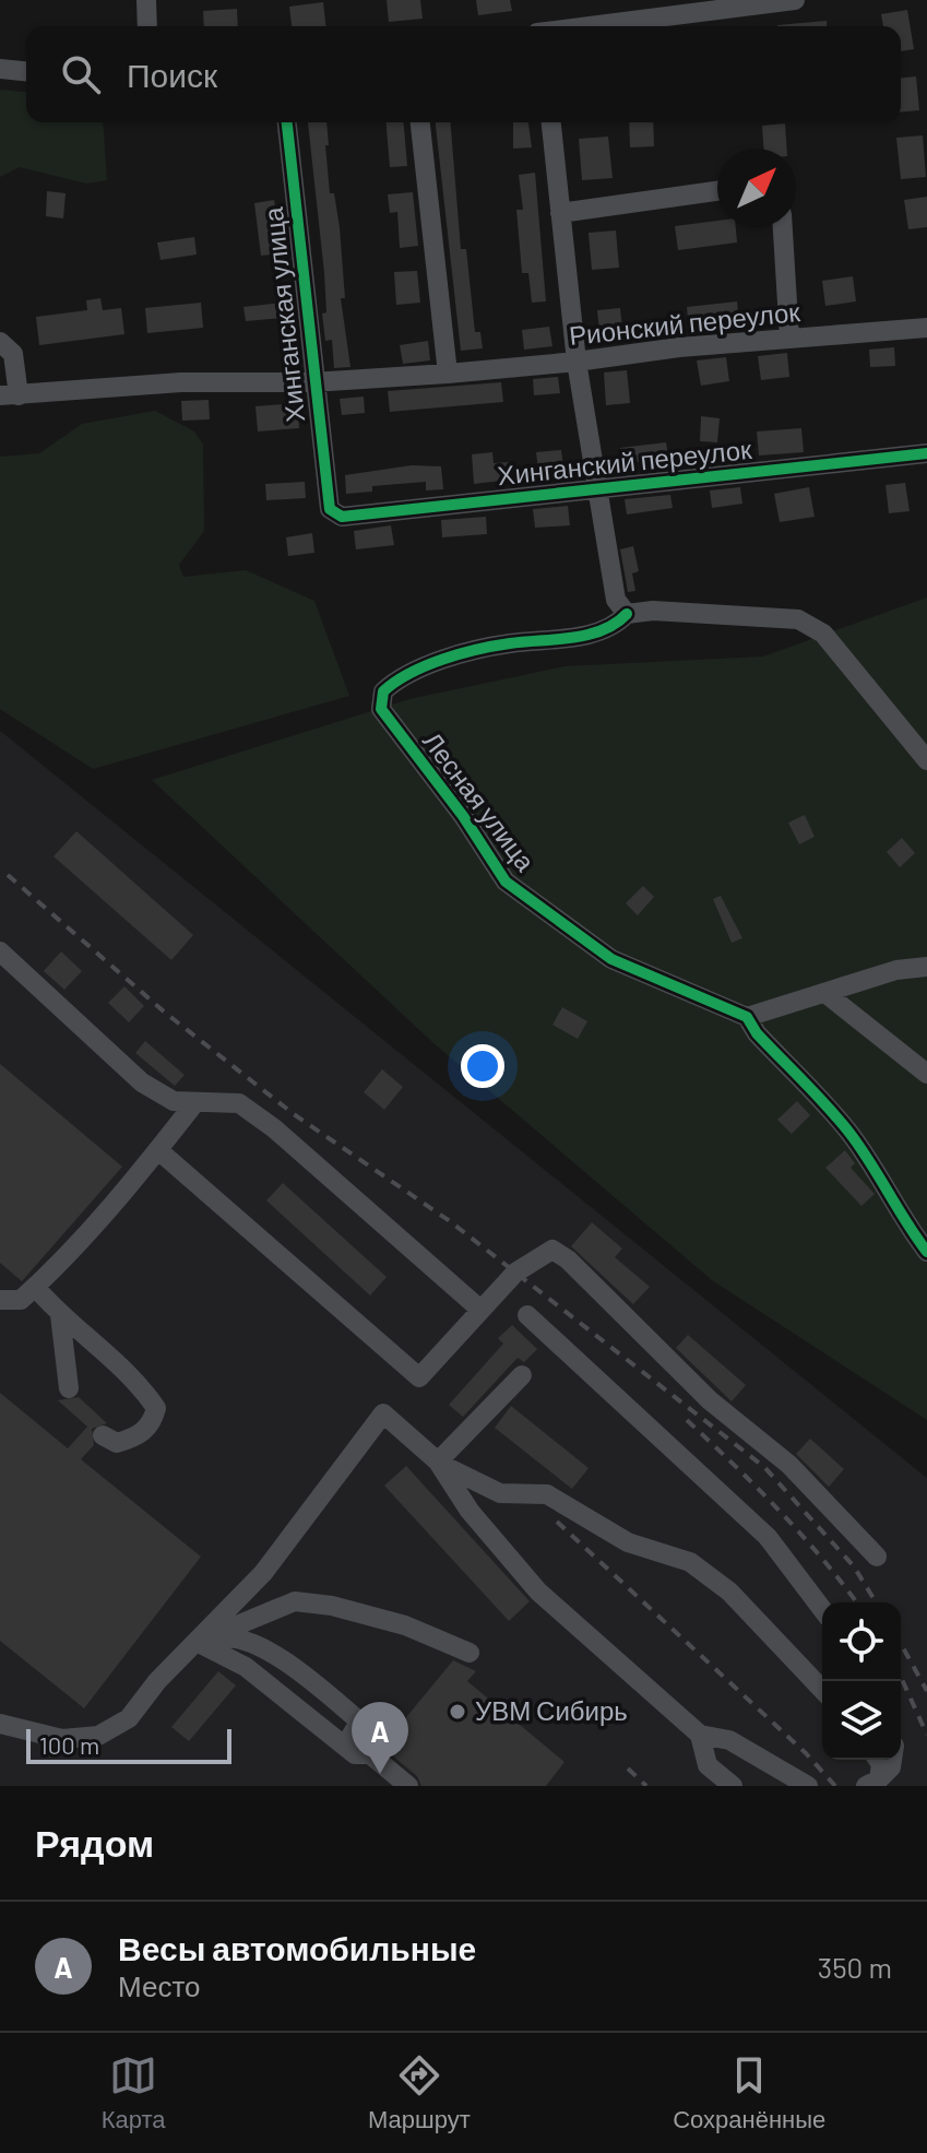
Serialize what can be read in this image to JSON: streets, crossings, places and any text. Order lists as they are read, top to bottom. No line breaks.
{"streets":{"street":["Хинганская улица","Рионский переулок","Хинганский переулок","Лесная улица"]},"crossings":[["Хинганская улица","Рионский переулок"],["Хинганская улица","Хинганский переулок"]],"places":["УВМ Сибирь"],"scale_bar":"100 m","north":"top right","page":{"search":"Поиск","pins":"A","scale":"100 m","heading":"Рядом","list":[{"mark":"A","name":"Весы автомобильные","note":"Место","value":"350 m"}],"nav":["Карта","Маршрут","Сохранённые"]}}
